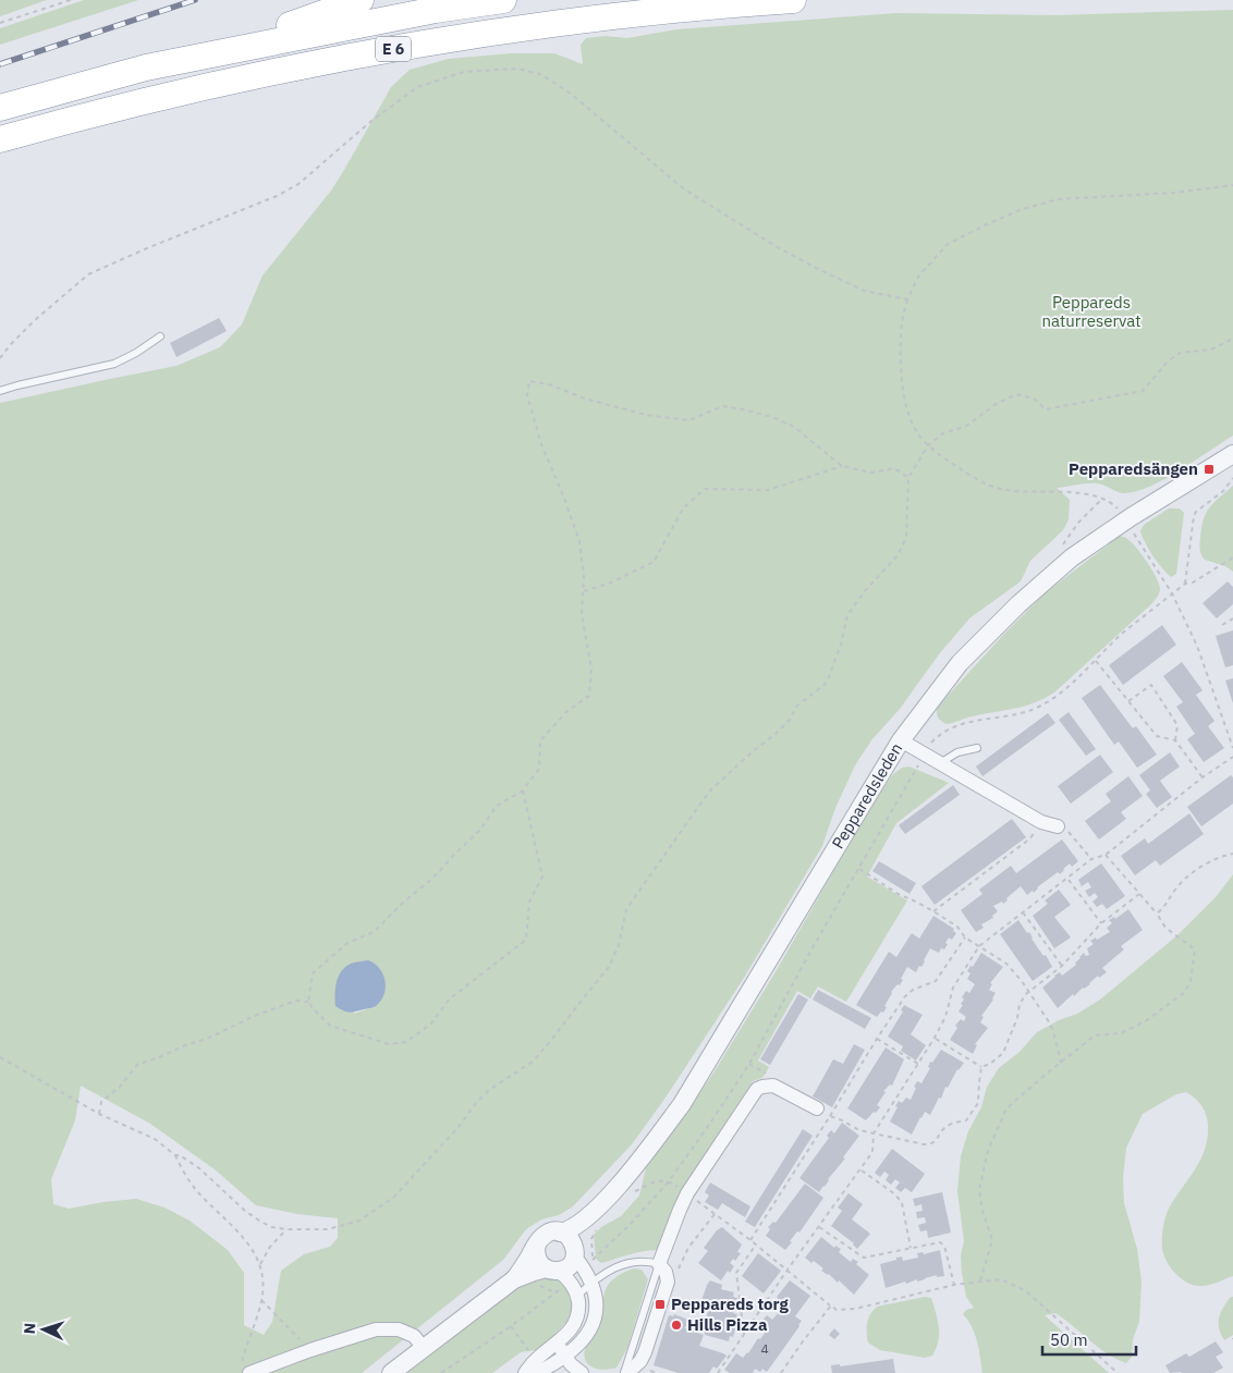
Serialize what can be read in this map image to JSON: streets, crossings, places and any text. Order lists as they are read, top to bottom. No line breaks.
{"streets":{"highway":["E 6"],"street":["Pepparedsleden"]},"parks":["Peppareds naturreservat"],"places":{"transit":["Pepparedsängen","Peppareds torg"],"other":["Hills Pizza"]},"house_numbers":["4"],"scale_bar":"50 m","north":"left"}
